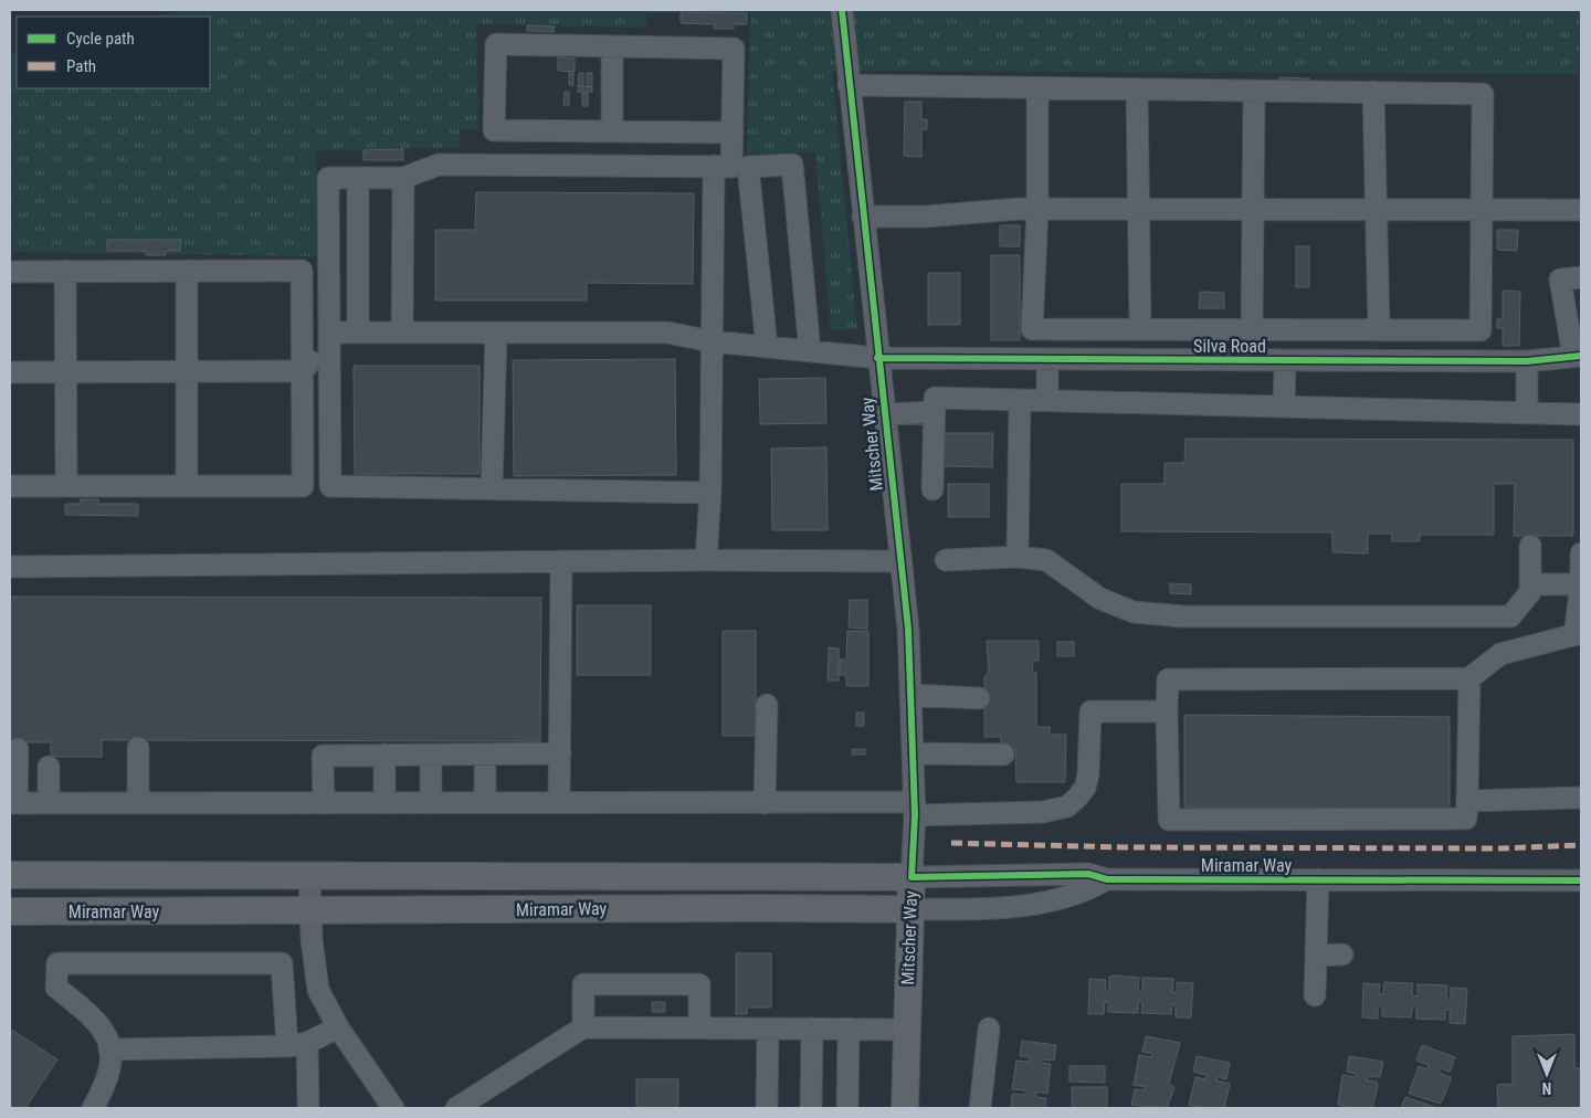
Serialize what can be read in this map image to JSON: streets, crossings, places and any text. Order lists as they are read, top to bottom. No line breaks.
{"streets":{"main road":["Mitscher Way","Miramar Way"],"street":["Silva Road"]},"crossings":[["Silva Road","Mitscher Way"],["Mitscher Way","Miramar Way"]],"legend":["Cycle path","Path"],"north":"bottom"}
